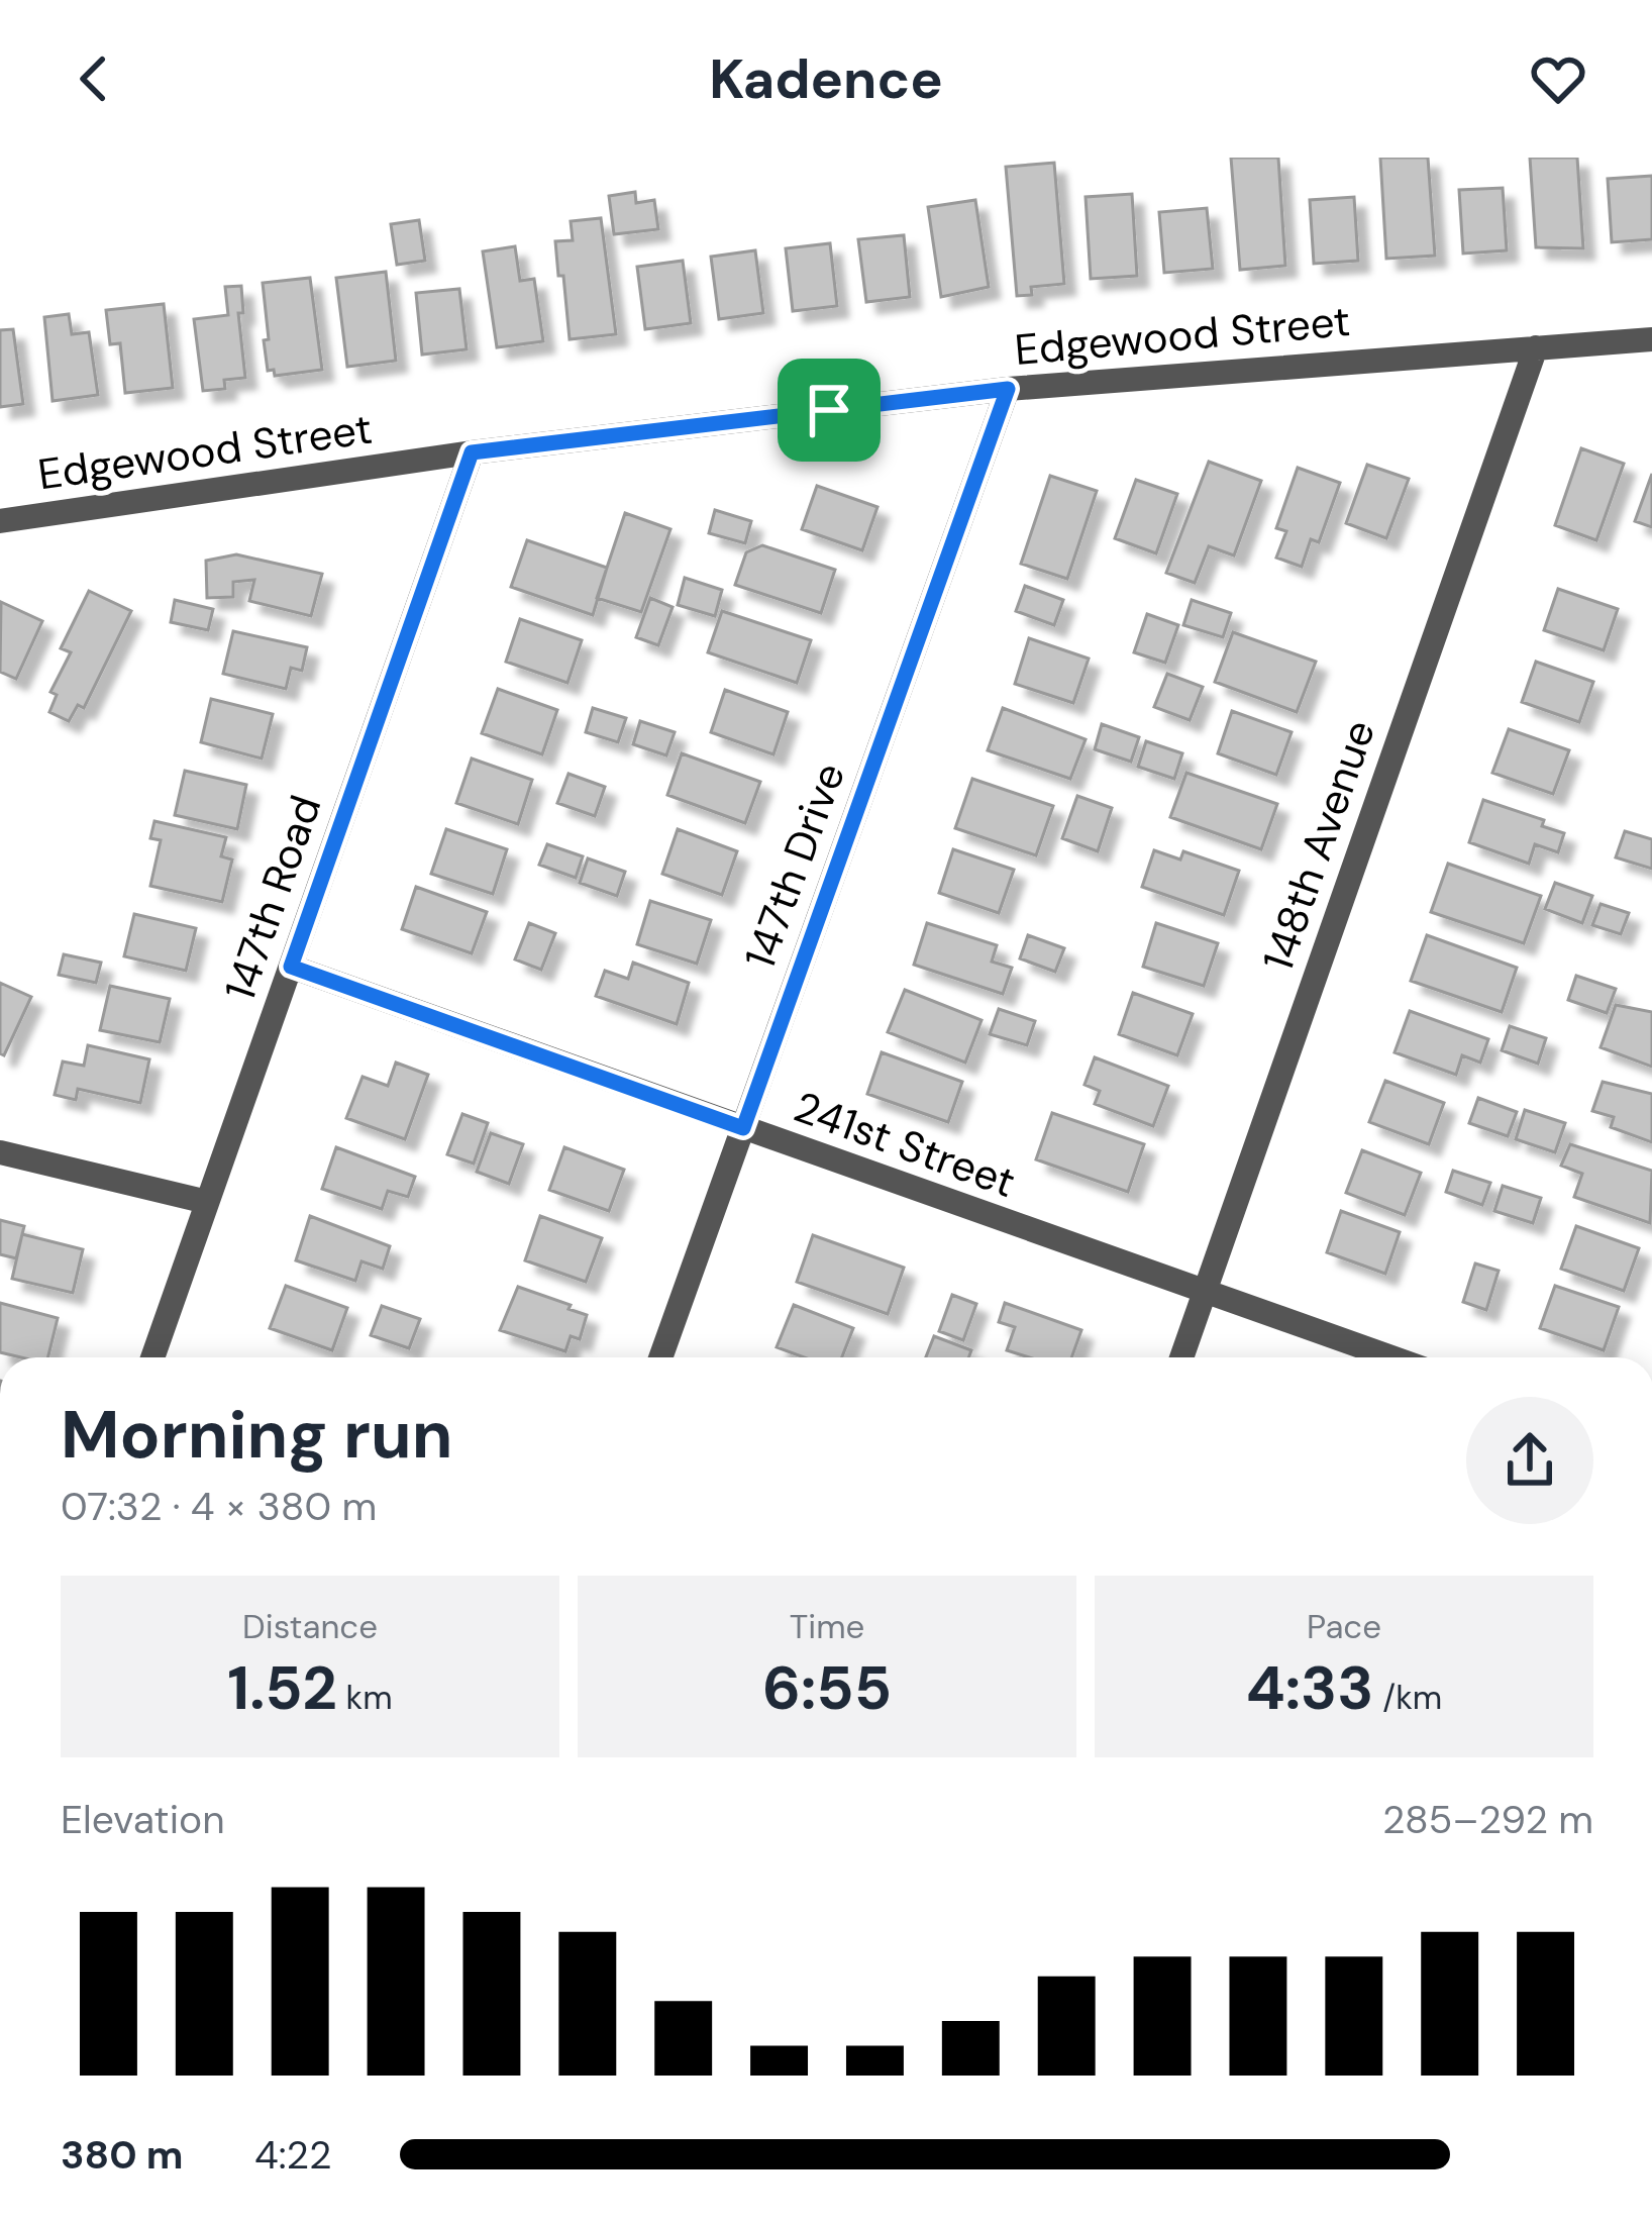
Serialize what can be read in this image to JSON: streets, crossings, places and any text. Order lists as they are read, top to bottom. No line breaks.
{"streets":{"street":["Edgewood Street","148th Avenue","147th Drive","147th Road","241st Street"]},"crossings":[["Edgewood Street","148th Avenue"],["Edgewood Street","147th Drive"],["Edgewood Street","147th Road"],["148th Avenue","241st Street"],["147th Drive","241st Street"],["147th Road","241st Street"]],"page":{"header":"Kadence","heading":["Morning run","07:32 · 4 × 380 m"],"stats":[["Distance","1.52 km"],["Time","6:55"],["Pace","4:33 /km"]],"chart":["Elevation","285–292 m"],"list":[{"name":"380 m","note":"4:22"}]}}
